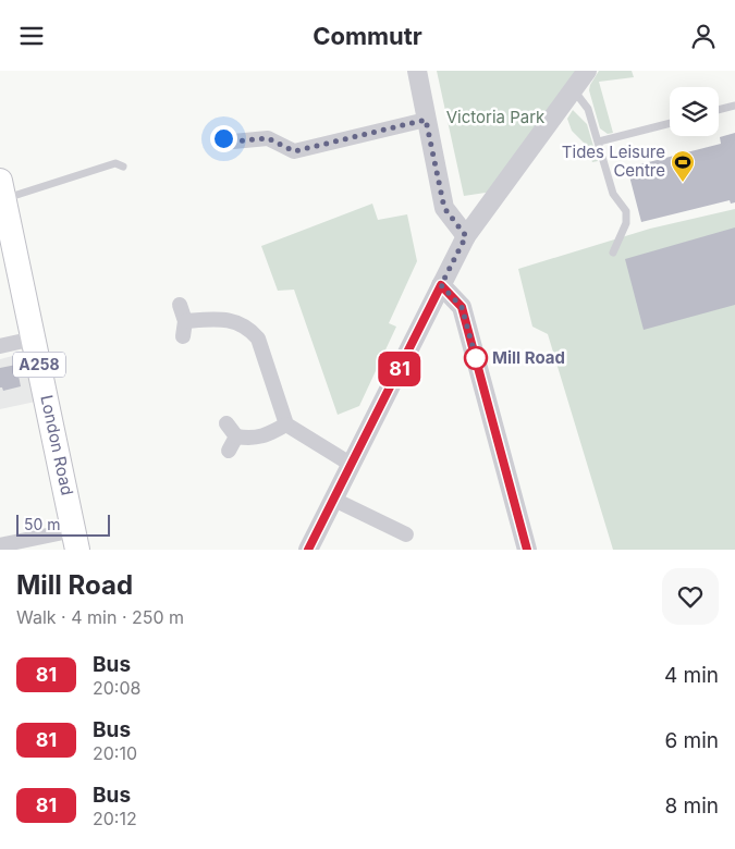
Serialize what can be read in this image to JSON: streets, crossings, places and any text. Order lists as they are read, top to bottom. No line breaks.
{"streets":{"main road":["A258","London Road"]},"parks":["Victoria Park"],"places":{"sports":["Tides Leisure Centre"],"other":["Mill Road"]},"lines":["bus line 81"],"scale_bar":"50 m","page":{"header":"Commutr","on_map":"81","scale":"50 m","heading":["Mill Road","Walk · 4 min · 250 m"],"list":[{"mark":"81","name":"Bus","note":"20:08","value":"4 min"},{"mark":"81","name":"Bus","note":"20:10","value":"6 min"},{"mark":"81","name":"Bus","note":"20:12","value":"8 min"}]}}
